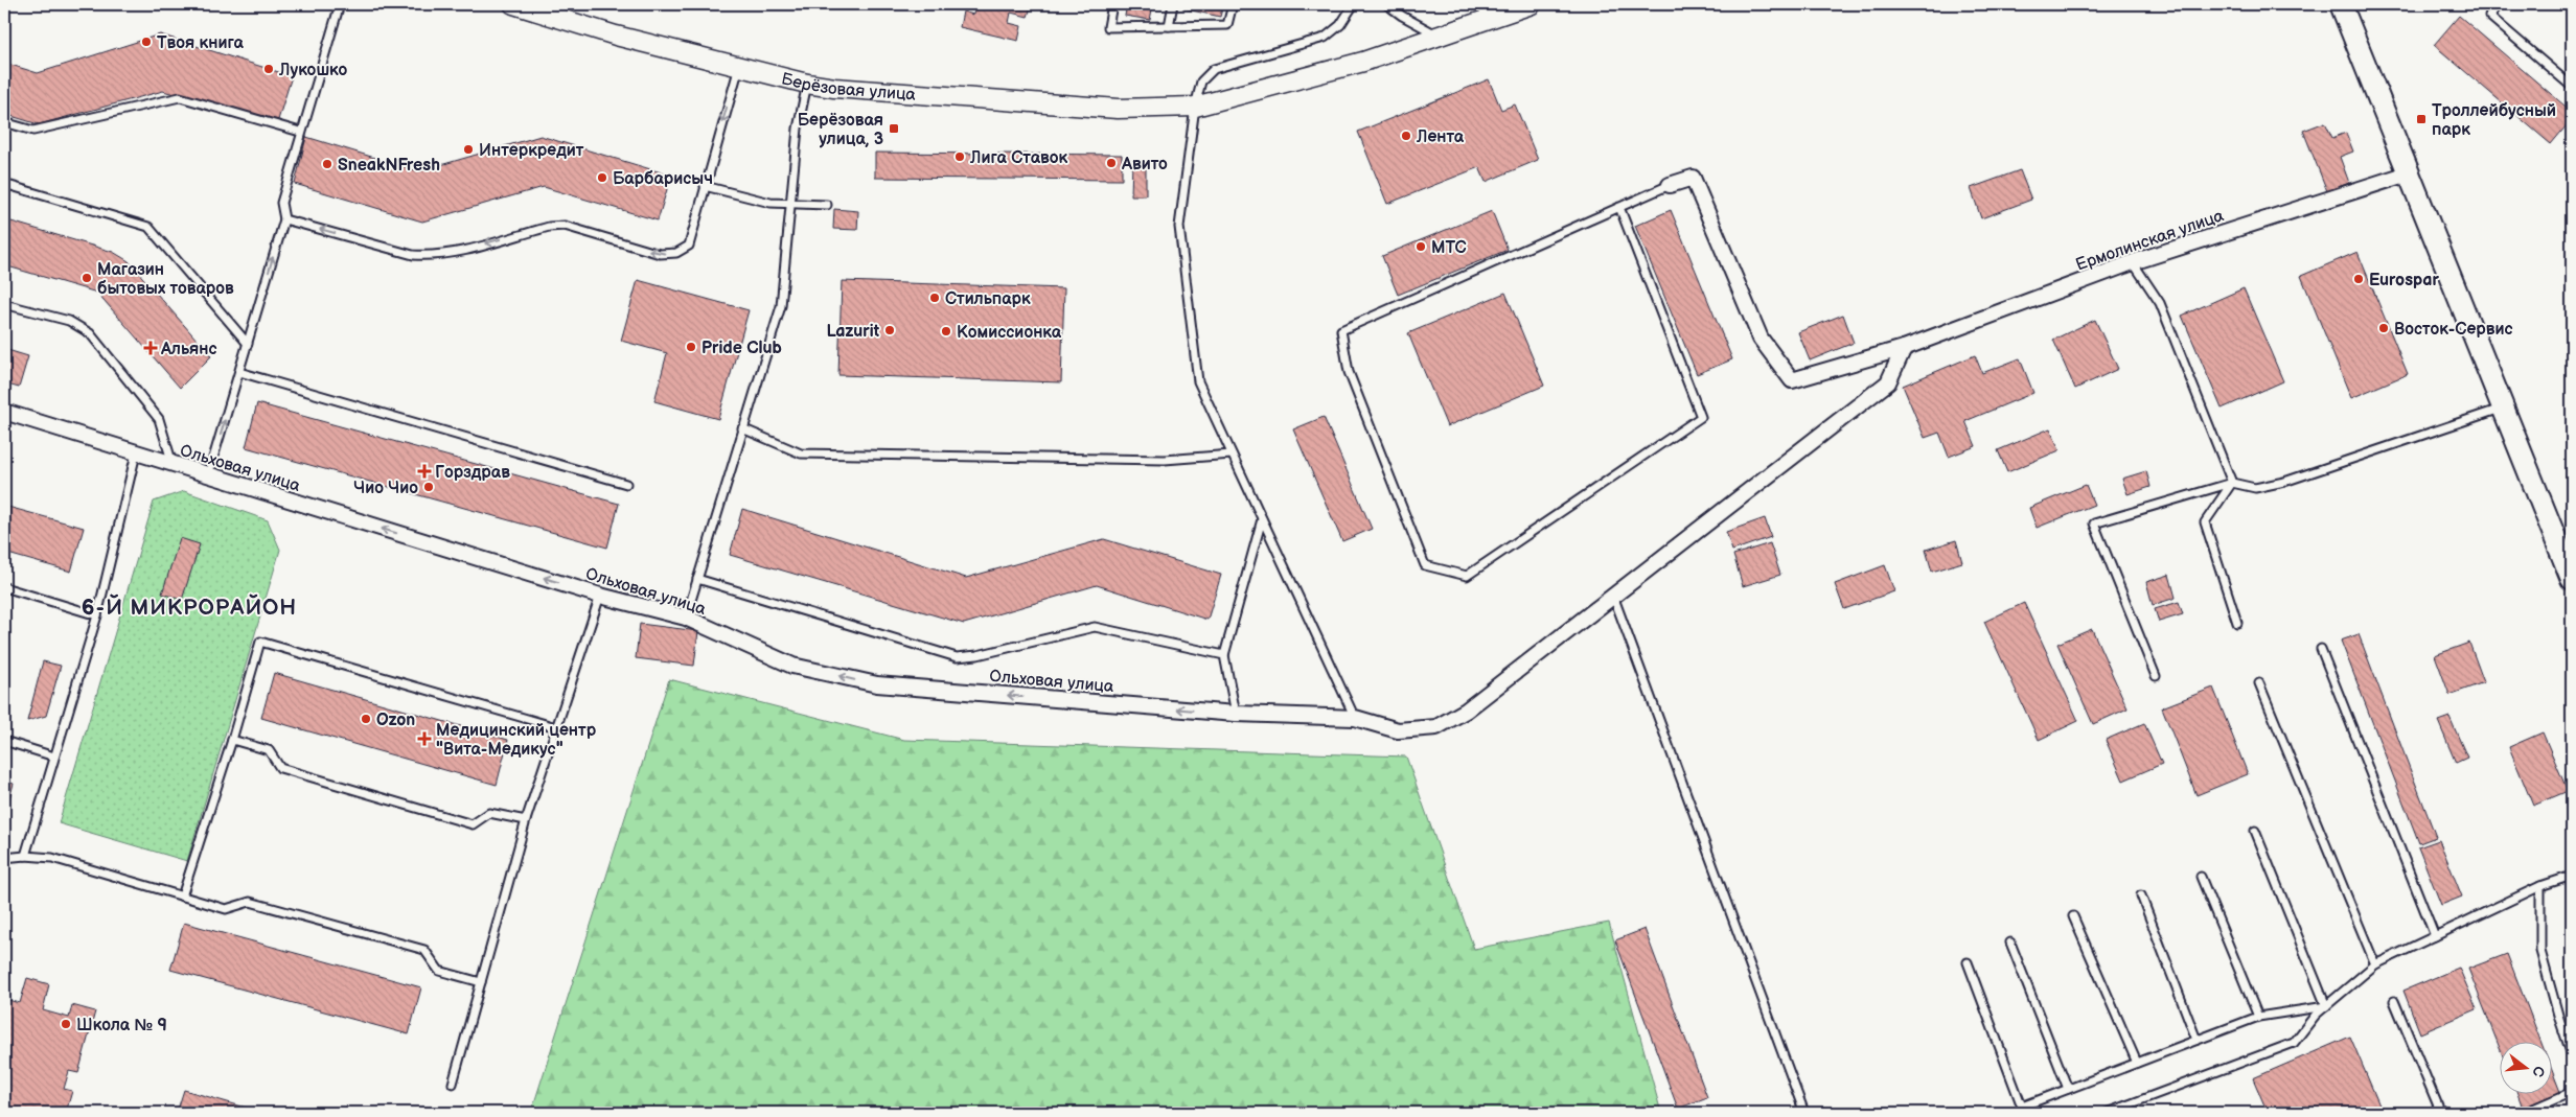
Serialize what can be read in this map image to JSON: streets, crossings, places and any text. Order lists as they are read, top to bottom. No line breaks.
{"streets":{"street":["Берёзовая улица","Ермолинская улица","Ольховая улица"]},"crossings":[["Ермолинская улица","Ольховая улица"]],"one_way":["Ольховая улица"],"districts":["6-Й МИКРОРАЙОН"],"places":{"other":["Твоя книга","Лукошко","Лента","Интеркредит","Лига Ставок","Авито","SneakNFresh","Барбарисыч","МТС","Магазин бытовых товаров","Eurospar","Стильпарк","Восток-Сервис","Lazurit","Комиссионка","Pride Club","Чио Чио","Ozon","Школа № 9"],"transit":["Троллейбусный парк","Берёзовая улица, 3"],"health":["Альянс","Горздрав","Медицинский центр \"Вита-Медикус\""]},"north":"right"}
